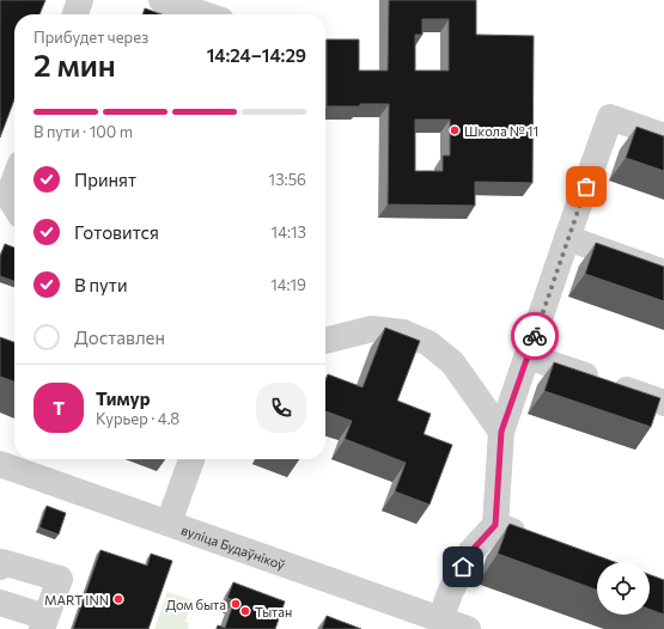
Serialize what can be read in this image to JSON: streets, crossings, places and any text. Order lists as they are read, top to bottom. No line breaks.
{"streets":{"street":["вуліца Будаўнікоў"]},"places":["Школа № 11","MART INN","Дом быта","Тытан"],"page":{"heading":["2 мин","Прибудет через","14:24–14:29"],"panel":["Тимур","Курьер · 4.8"],"bar":"В пути · 100 m","list":[["Принят","13:56"],["Готовится","14:13"],["В пути","14:19"],"Доставлен"],"round":"Т"}}
